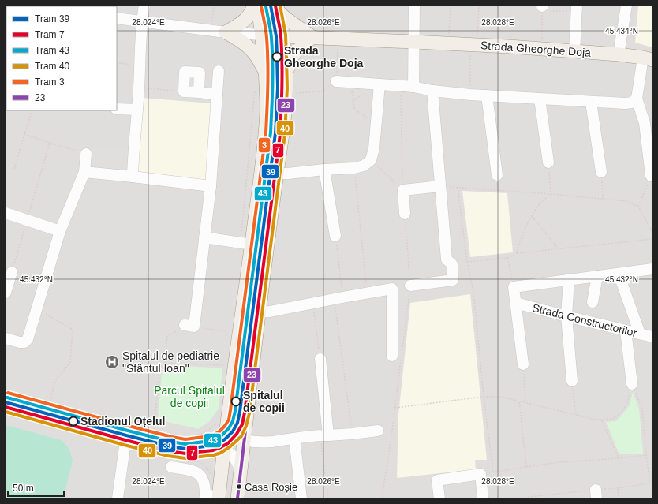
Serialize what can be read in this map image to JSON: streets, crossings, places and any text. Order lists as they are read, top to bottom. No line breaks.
{"streets":{"main road":["Strada Gheorghe Doja"],"street":["Strada Constructorilor"]},"parks":["Parcul Spitalul de copii"],"places":{"other":["Strada Gheorghe Doja","Spitalul de copii","Stadionul Oțelul","Casa Roșie"],"hospital":["Spitalul de pediatrie \"Sfântul Ioan\""]},"lines":["tram line 39","tram line 7","tram line 40","transit line 23","tram line 43","tram line 3"],"legend":["Tram 39","Tram 7","Tram 43","Tram 40","Tram 3","23"],"scale_bar":"50 m","coordinates":["28.024°E","28.026°E","28.028°E","45.434°N","45.432°N"]}
